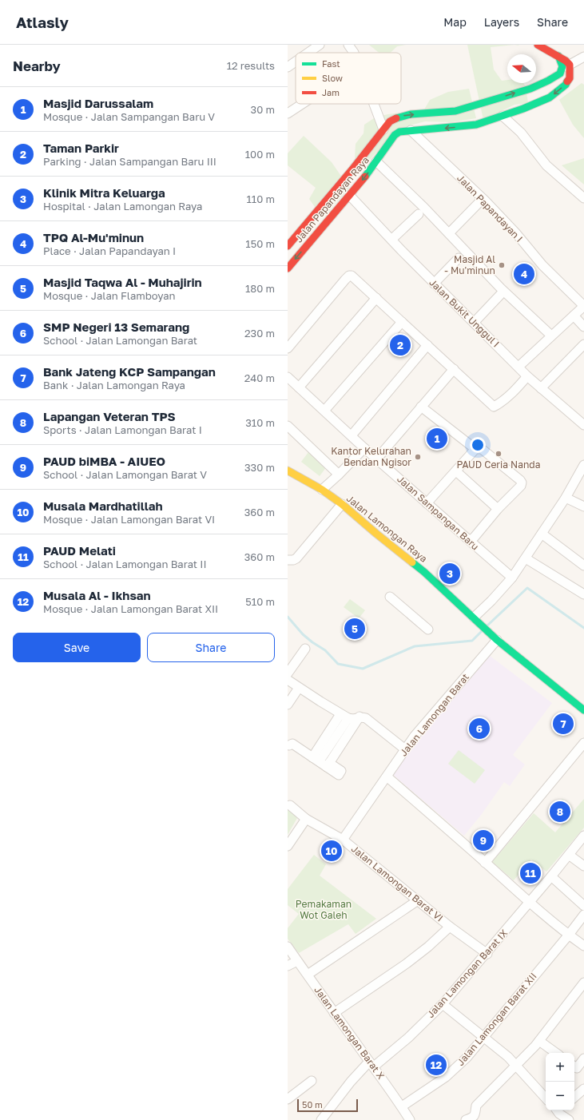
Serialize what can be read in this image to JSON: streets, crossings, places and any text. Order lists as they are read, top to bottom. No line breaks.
{"streets":{"main road":["Jalan Papandayan Raya","Jalan Lamongan Raya"],"street":["Jalan Papandayan I","Jalan Bukit Unggul I","Jalan Sampangan Baru","Jalan Lamongan Barat","Jalan Lamongan Barat VI","Jalan Lamongan Barat IX","Jalan Lamongan Barat XII","Jalan Lamongan Barat X"]},"crossings":[["Jalan Papandayan Raya","Jalan Papandayan I"],["Jalan Papandayan Raya","Jalan Bukit Unggul I"],["Jalan Lamongan Raya","Jalan Lamongan Barat"],["Jalan Lamongan Barat","Jalan Lamongan Barat VI"],["Jalan Lamongan Barat VI","Jalan Lamongan Barat IX"],["Jalan Lamongan Barat IX","Jalan Lamongan Barat X"],["Jalan Lamongan Barat XII","Jalan Lamongan Barat X"]],"parks":["Pemakaman Wot Galeh"],"places":["Masjid Al - Mu'minun","PAUD Ceria Nanda","Kantor Kelurahan Bendan Ngisor"],"legend":["Fast","Slow","Jam"],"scale_bar":"50 m","north":"left","page":{"header":"Atlasly","nav":["Map","Layers","Share"],"heading":["Nearby","12 results"],"list":[{"mark":"1","name":"Masjid Darussalam","note":"Mosque · Jalan Sampangan Baru V","value":"30 m"},{"mark":"2","name":"Taman Parkir","note":"Parking · Jalan Sampangan Baru III","value":"100 m"},{"mark":"3","name":"Klinik Mitra Keluarga","note":"Hospital · Jalan Lamongan Raya","value":"110 m"},{"mark":"4","name":"TPQ Al-Mu'minun","note":"Place · Jalan Papandayan I","value":"150 m"},{"mark":"5","name":"Masjid Taqwa Al - Muhajirin","note":"Mosque · Jalan Flamboyan","value":"180 m"},{"mark":"6","name":"SMP Negeri 13 Semarang","note":"School · Jalan Lamongan Barat","value":"230 m"},{"mark":"7","name":"Bank Jateng KCP Sampangan","note":"Bank · Jalan Lamongan Raya","value":"240 m"},{"mark":"8","name":"Lapangan Veteran TPS","note":"Sports · Jalan Lamongan Barat I","value":"310 m"},{"mark":"9","name":"PAUD biMBA - AIUEO","note":"School · Jalan Lamongan Barat V","value":"330 m"},{"mark":"10","name":"Musala Mardhatillah","note":"Mosque · Jalan Lamongan Barat VI","value":"360 m"},{"mark":"11","name":"PAUD Melati","note":"School · Jalan Lamongan Barat II","value":"360 m"},{"mark":"12","name":"Musala Al - Ikhsan","note":"Mosque · Jalan Lamongan Barat XII","value":"510 m"}],"pins":["4","2","1","3","5","7","6","8","9","10","11","12"],"buttons":["Save","Share"],"map_buttons":["+","−"],"scale":"50 m"}}
